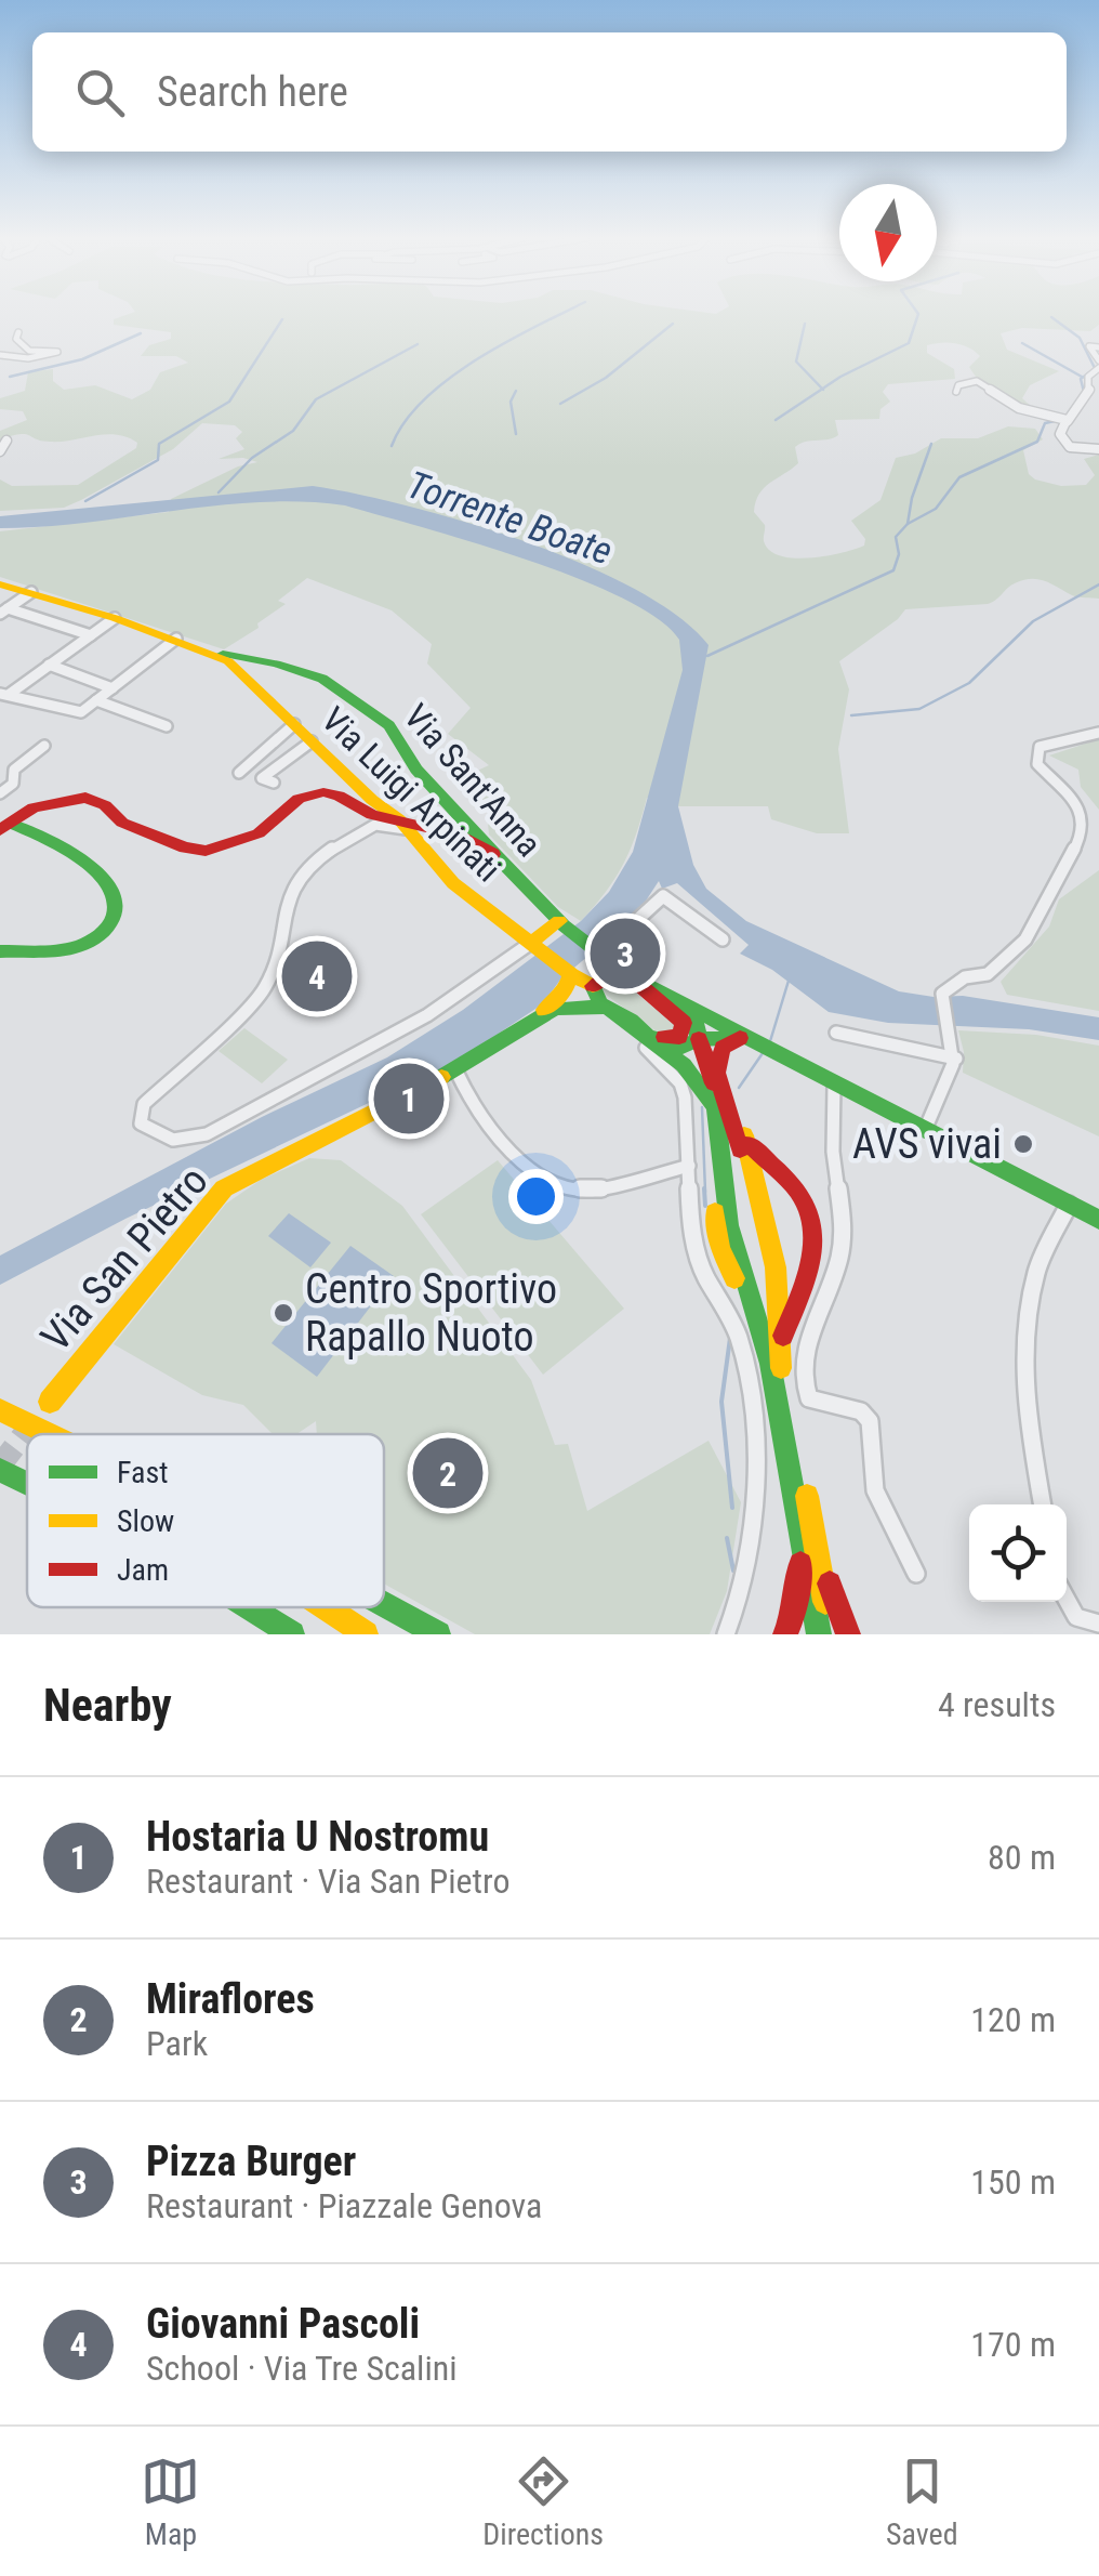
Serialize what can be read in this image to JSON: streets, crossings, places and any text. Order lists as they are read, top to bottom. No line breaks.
{"streets":{"main road":["Via Sant'Anna","Via Luigi Arpinati","Via San Pietro"]},"crossings":[["Via Sant'Anna","Via Luigi Arpinati"]],"water":["Torrente Boate"],"places":["AVS vivai","Centro Sportivo Rapallo Nuoto"],"legend":["Fast","Slow","Jam"],"north":"bottom","page":{"search":"Search here","pins":["3","4","1","2"],"heading":["Nearby","4 results"],"list":[{"mark":"1","name":"Hostaria U Nostromu","note":"Restaurant · Via San Pietro","value":"80 m"},{"mark":"2","name":"Miraflores","note":"Park","value":"120 m"},{"mark":"3","name":"Pizza Burger","note":"Restaurant · Piazzale Genova","value":"150 m"},{"mark":"4","name":"Giovanni Pascoli","note":"School · Via Tre Scalini","value":"170 m"}],"nav":["Map","Directions","Saved"]}}
